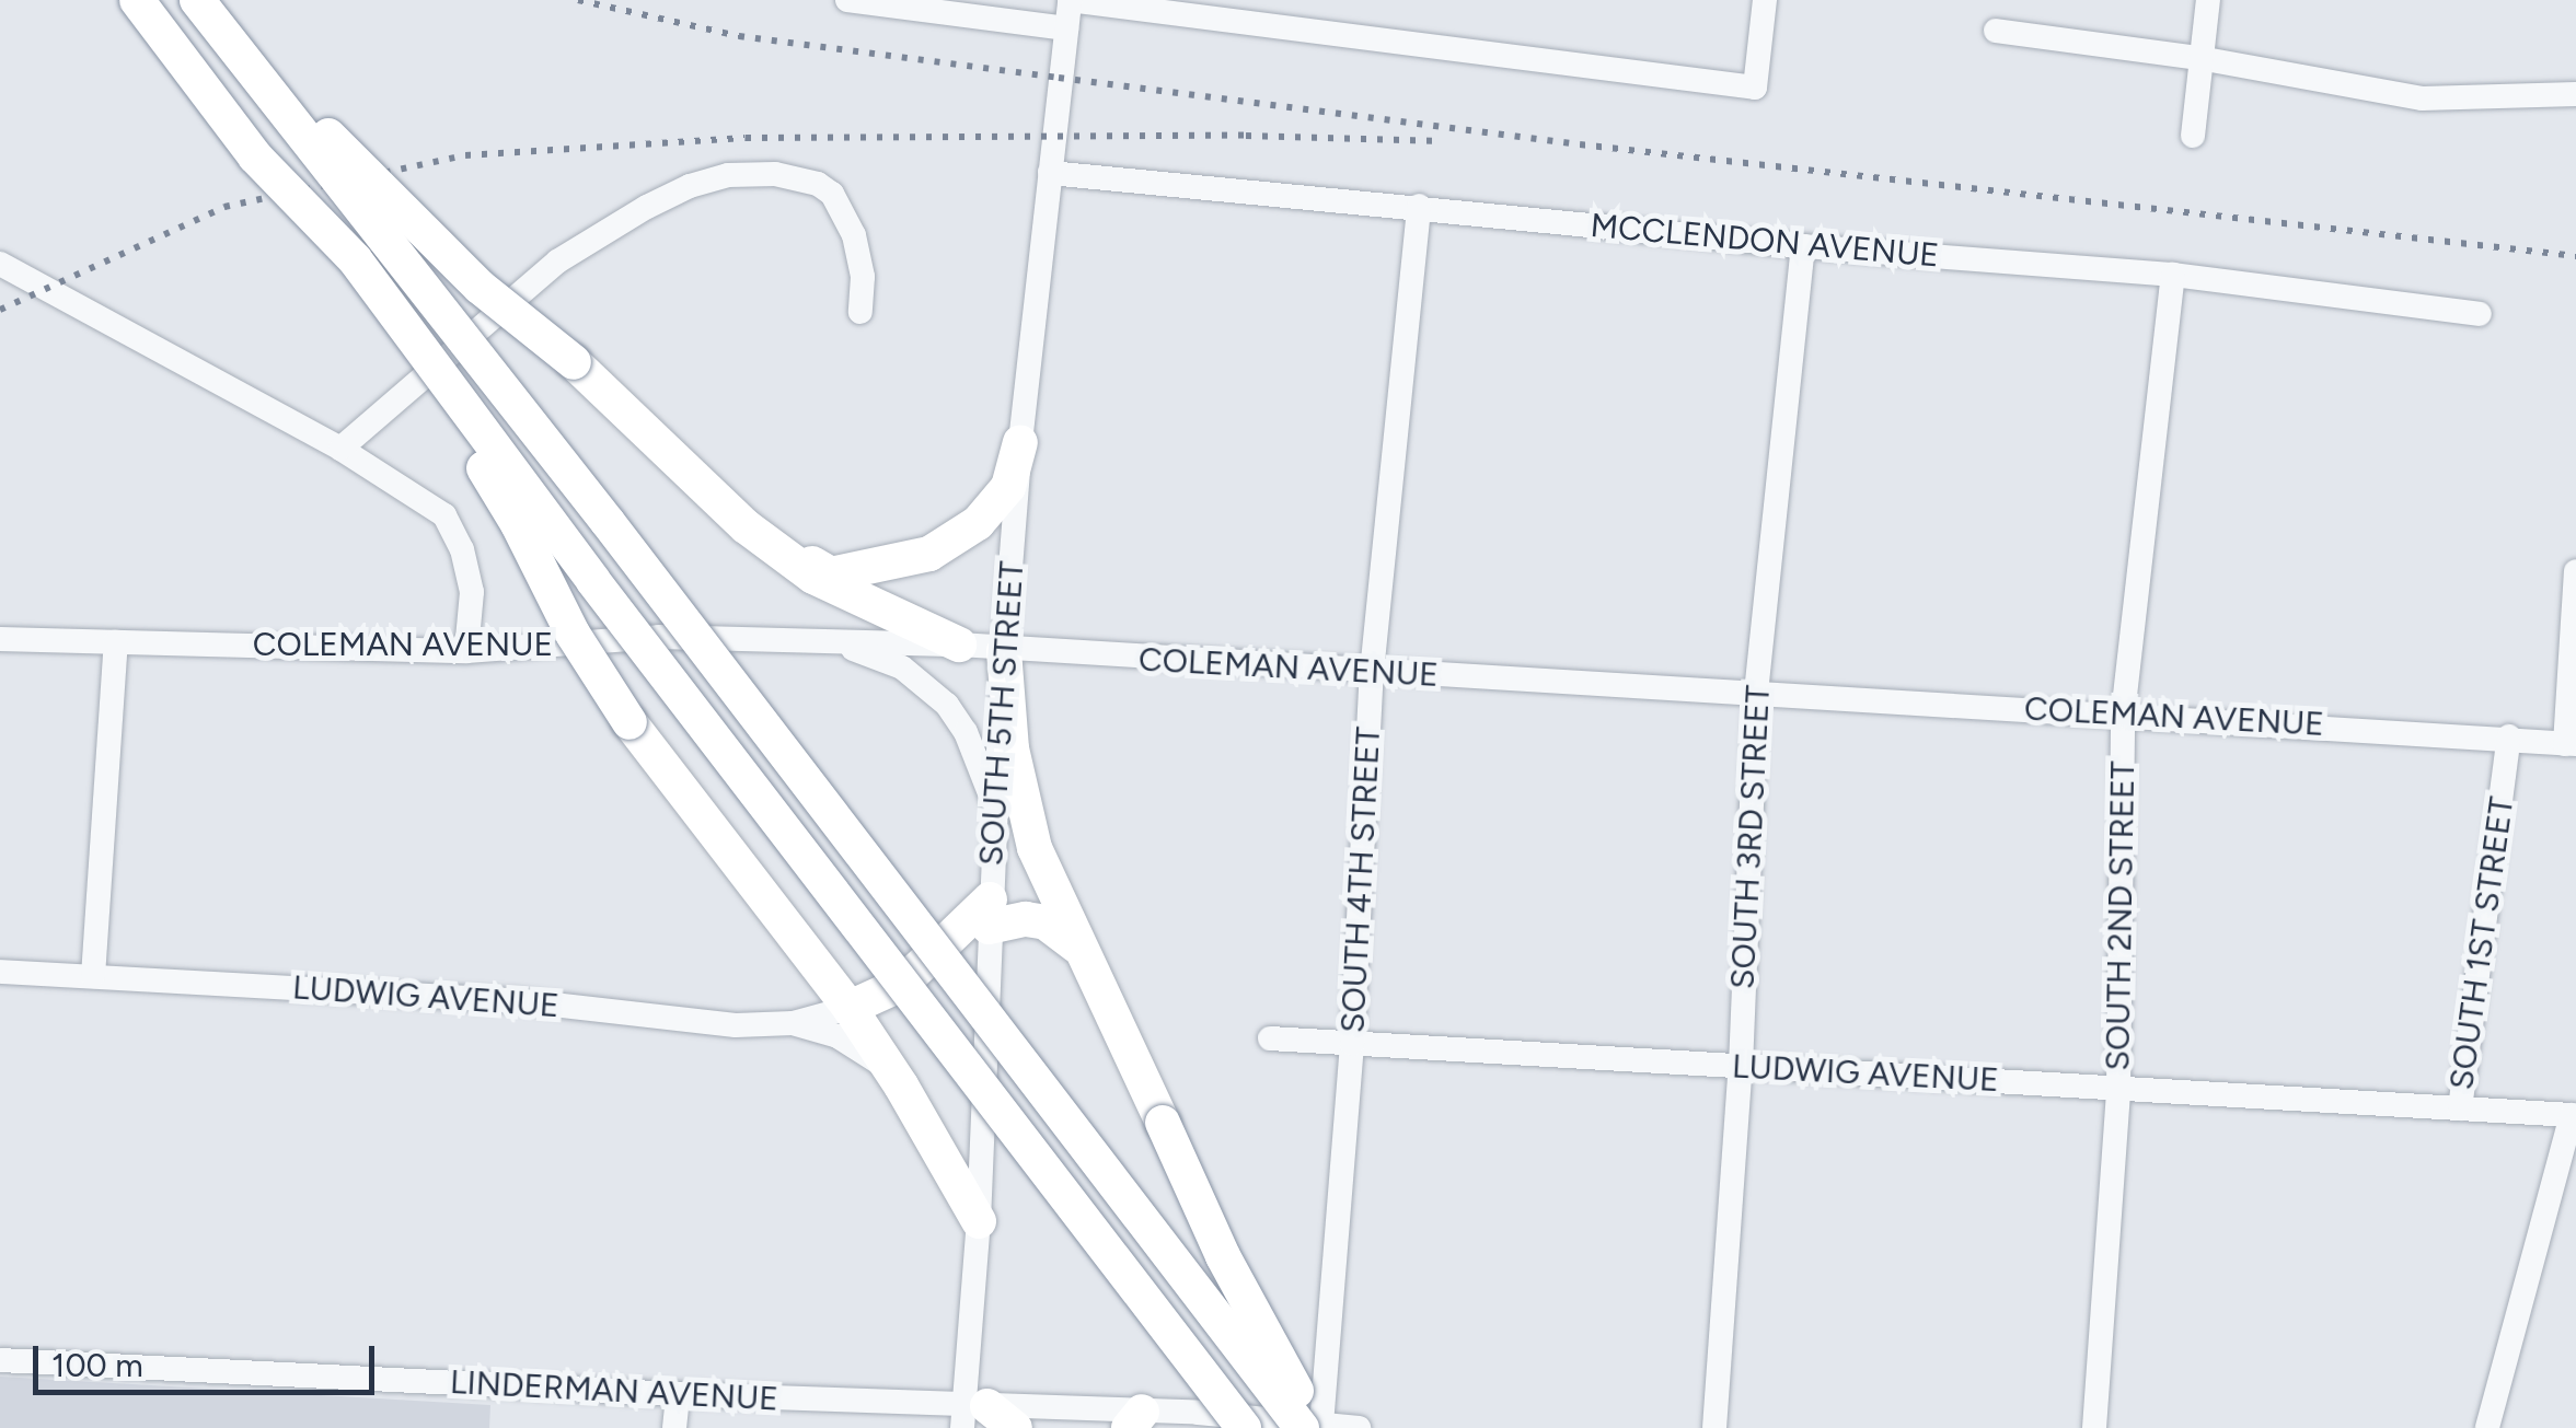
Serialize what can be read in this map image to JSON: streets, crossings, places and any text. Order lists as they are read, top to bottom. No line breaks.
{"streets":{"street":["MCCLENDON AVENUE","COLEMAN AVENUE","SOUTH 5TH STREET","SOUTH 3RD STREET","SOUTH 4TH STREET","SOUTH 2ND STREET","SOUTH 1ST STREET","LUDWIG AVENUE","LINDERMAN AVENUE"]},"crossings":[["MCCLENDON AVENUE","SOUTH 5TH STREET"],["MCCLENDON AVENUE","SOUTH 3RD STREET"],["MCCLENDON AVENUE","SOUTH 4TH STREET"],["MCCLENDON AVENUE","SOUTH 2ND STREET"],["COLEMAN AVENUE","SOUTH 5TH STREET"],["COLEMAN AVENUE","SOUTH 3RD STREET"],["COLEMAN AVENUE","SOUTH 4TH STREET"],["COLEMAN AVENUE","SOUTH 2ND STREET"],["COLEMAN AVENUE","SOUTH 1ST STREET"],["SOUTH 5TH STREET","LINDERMAN AVENUE"],["SOUTH 3RD STREET","LUDWIG AVENUE"],["SOUTH 4TH STREET","LUDWIG AVENUE"],["SOUTH 4TH STREET","LINDERMAN AVENUE"],["SOUTH 2ND STREET","LUDWIG AVENUE"],["SOUTH 1ST STREET","LUDWIG AVENUE"]],"scale_bar":"100 m"}
